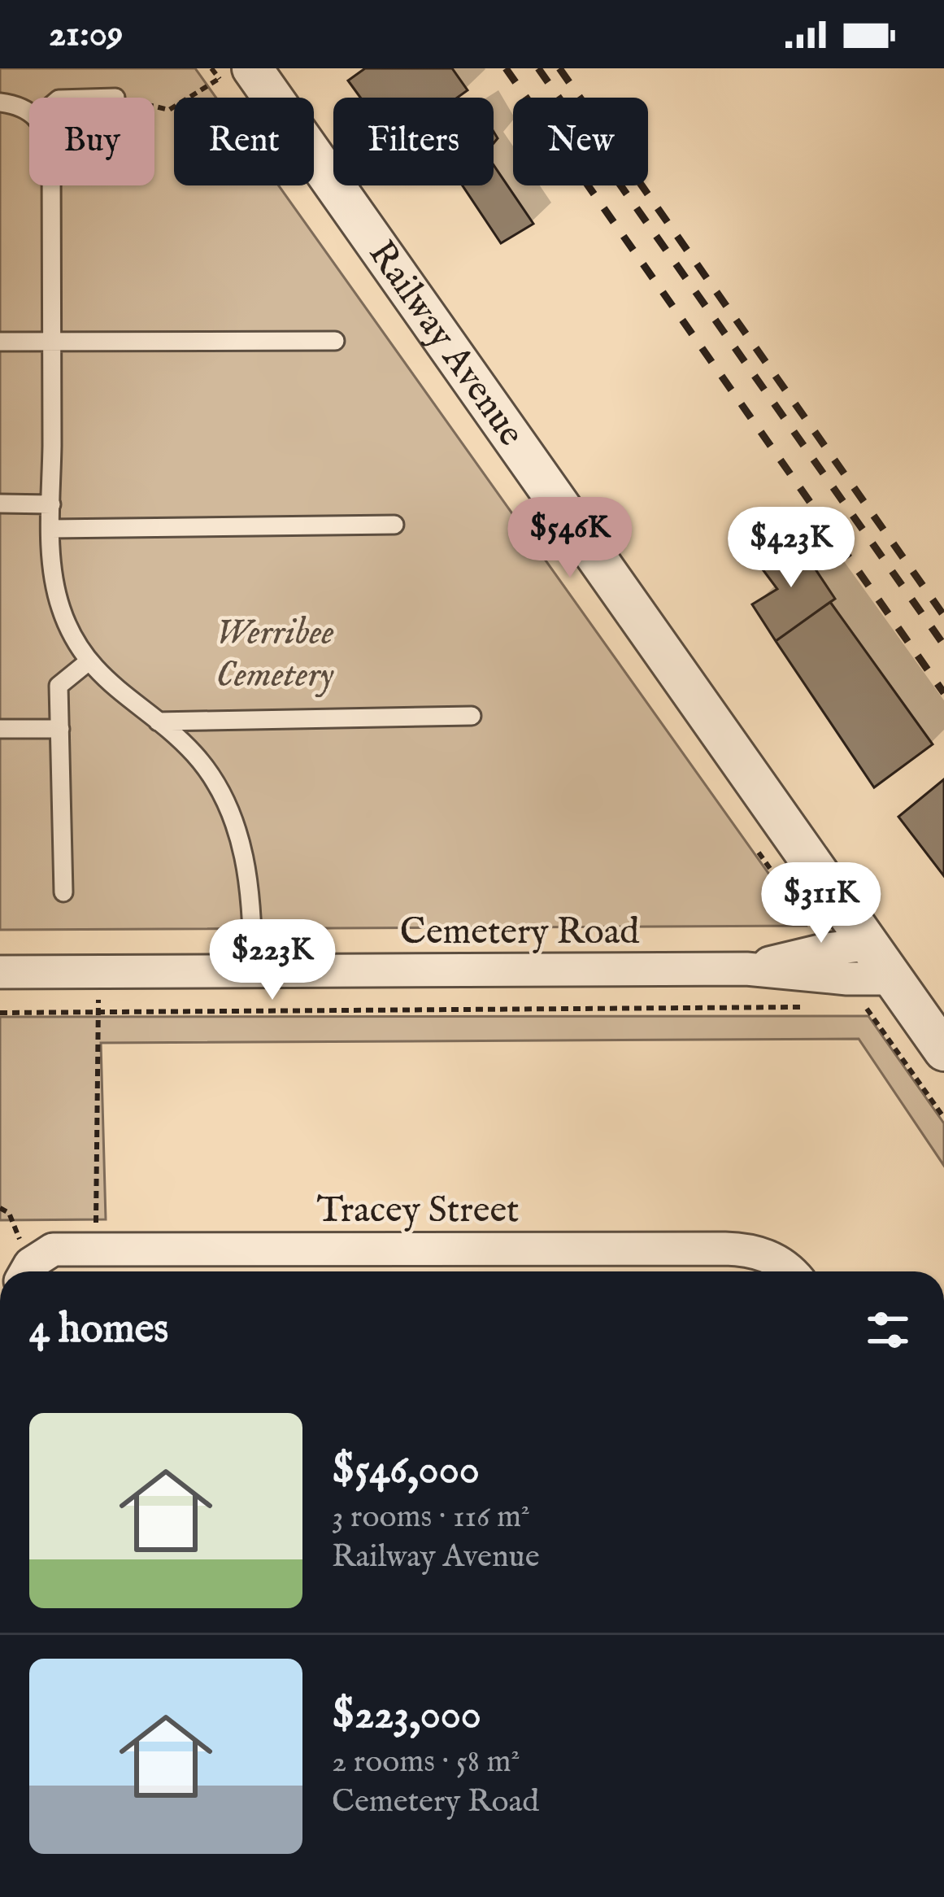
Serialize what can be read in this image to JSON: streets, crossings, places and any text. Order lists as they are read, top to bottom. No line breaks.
{"streets":{"street":["Railway Avenue","Cemetery Road","Tracey Street"]},"crossings":[["Railway Avenue","Cemetery Road"]],"parks":["Werribee Cemetery"],"page":{"status":"21:09","chip":["Buy","Rent","Filters","New"],"price":["$546K","$423K","$311K","$223K"],"heading":"4 homes","list":[{"name":"$546,000","note":"3 rooms · 116 m² · Railway Avenue"},{"name":"$223,000","note":"2 rooms · 58 m² · Cemetery Road"}]}}
